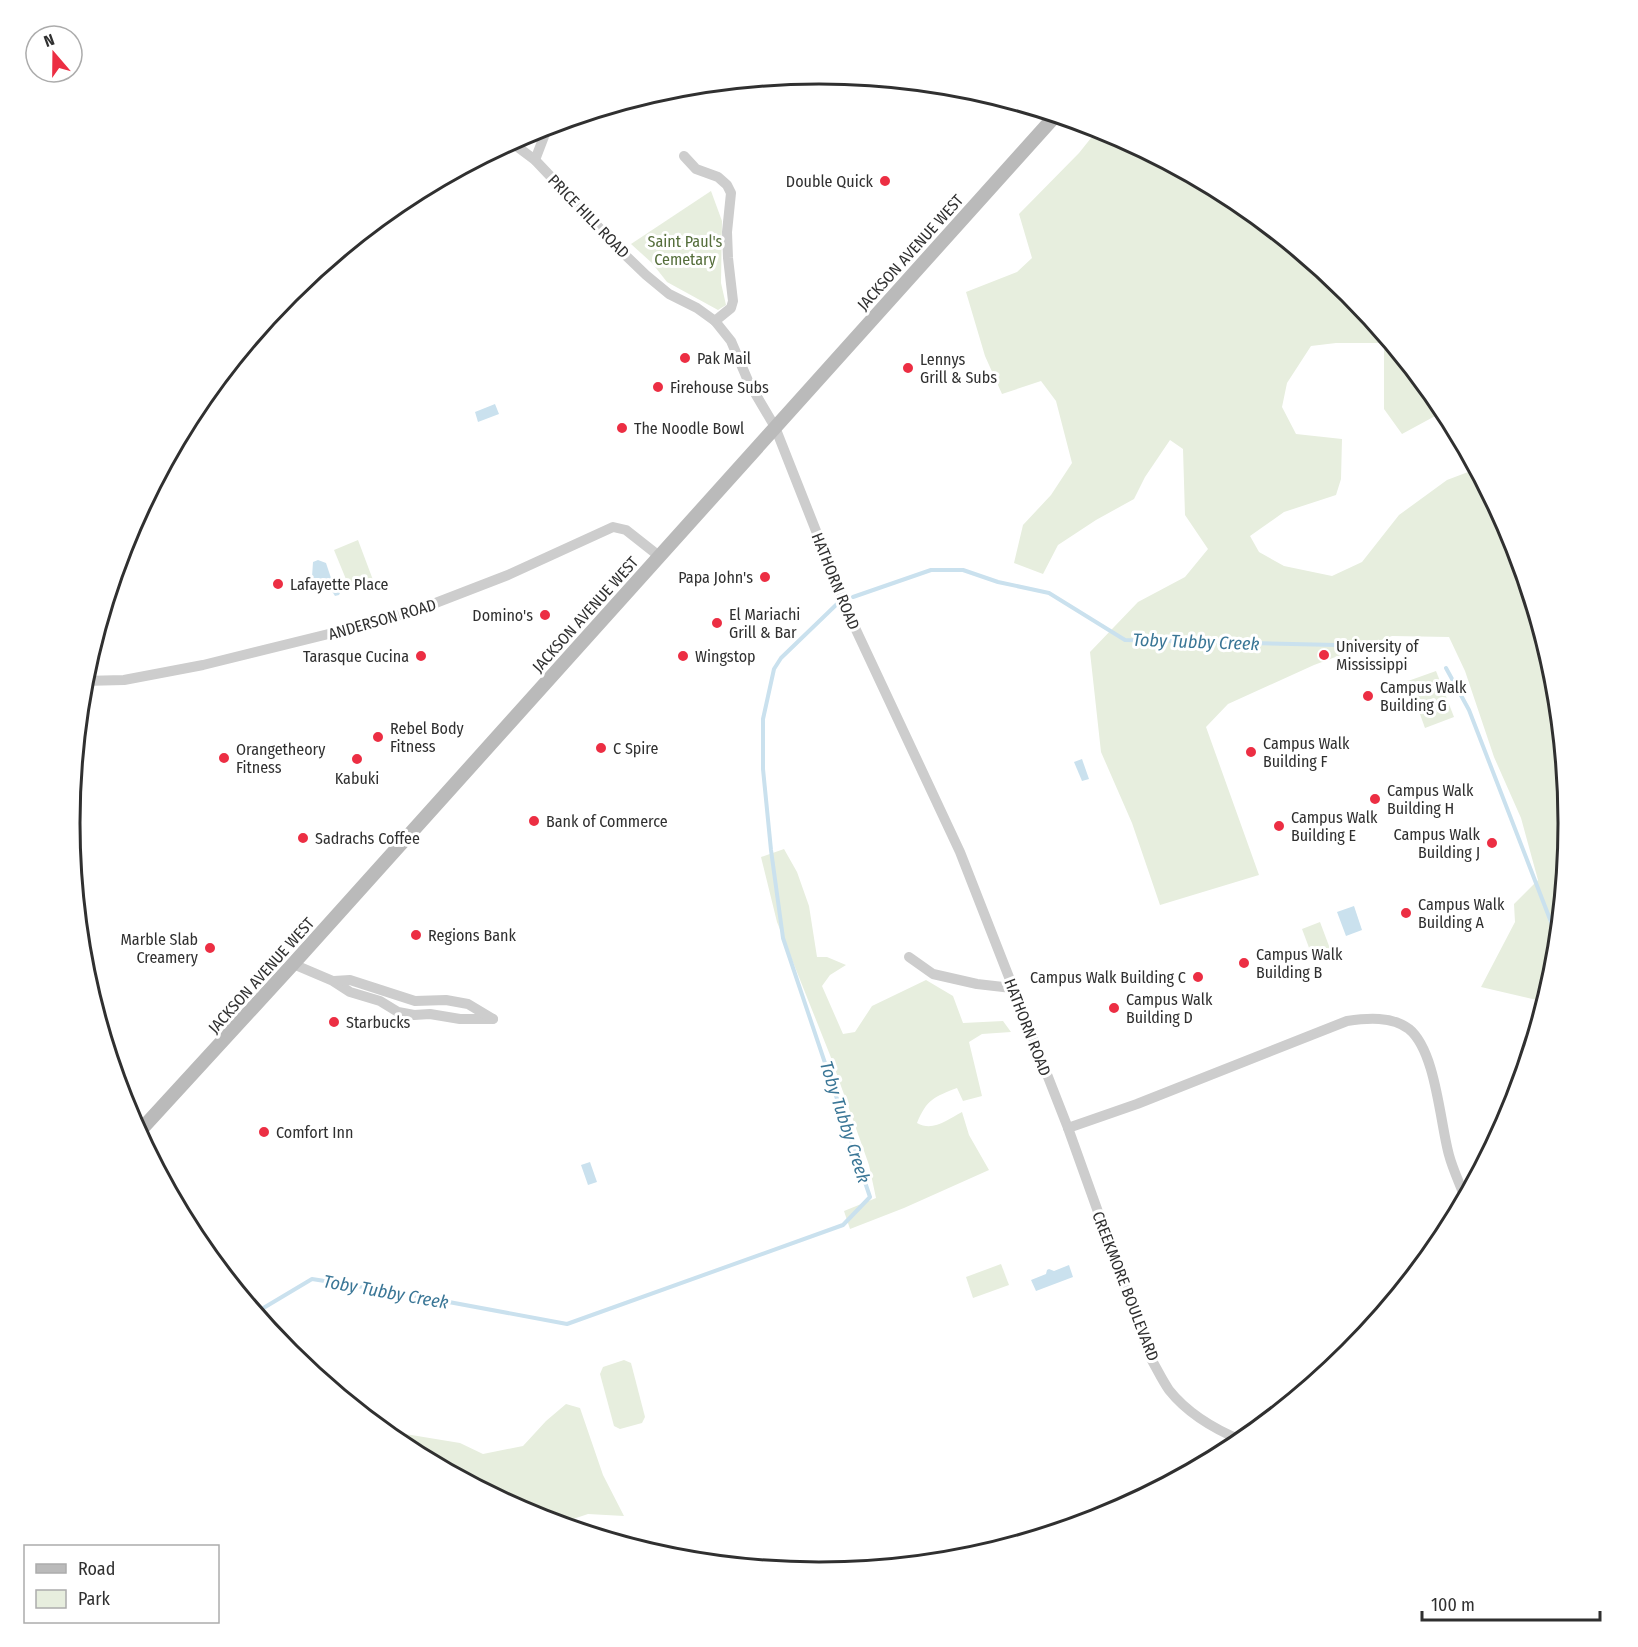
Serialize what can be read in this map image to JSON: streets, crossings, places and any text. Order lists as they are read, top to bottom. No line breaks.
{"streets":{"main road":["JACKSON AVENUE WEST"],"street":["PRICE HILL ROAD","HATHORN ROAD","ANDERSON ROAD","CREEKMORE BOULEVARD"]},"crossings":[["PRICE HILL ROAD","JACKSON AVENUE WEST"],["PRICE HILL ROAD","HATHORN ROAD"],["JACKSON AVENUE WEST","HATHORN ROAD"],["JACKSON AVENUE WEST","ANDERSON ROAD"],["HATHORN ROAD","CREEKMORE BOULEVARD"]],"water":["Toby Tubby Creek"],"parks":["Saint Paul's Cemetary"],"places":["Double Quick","Pak Mail","Lennys Grill & Subs","Firehouse Subs","The Noodle Bowl","Papa John's","Lafayette Place","Domino's","El Mariachi Grill & Bar","University of Mississippi","Tarasque Cucina","Wingstop","Campus Walk Building G","Rebel Body Fitness","C Spire","Campus Walk Building F","Orangetheory Fitness","Kabuki","Campus Walk Building H","Bank of Commerce","Campus Walk Building E","Sadrachs Coffee","Campus Walk Building J","Campus Walk Building A","Regions Bank","Marble Slab Creamery","Campus Walk Building B","Campus Walk Building C","Campus Walk Building D","Starbucks","Comfort Inn"],"legend":["Road","Park"],"scale_bar":"100 m","north":"top"}
